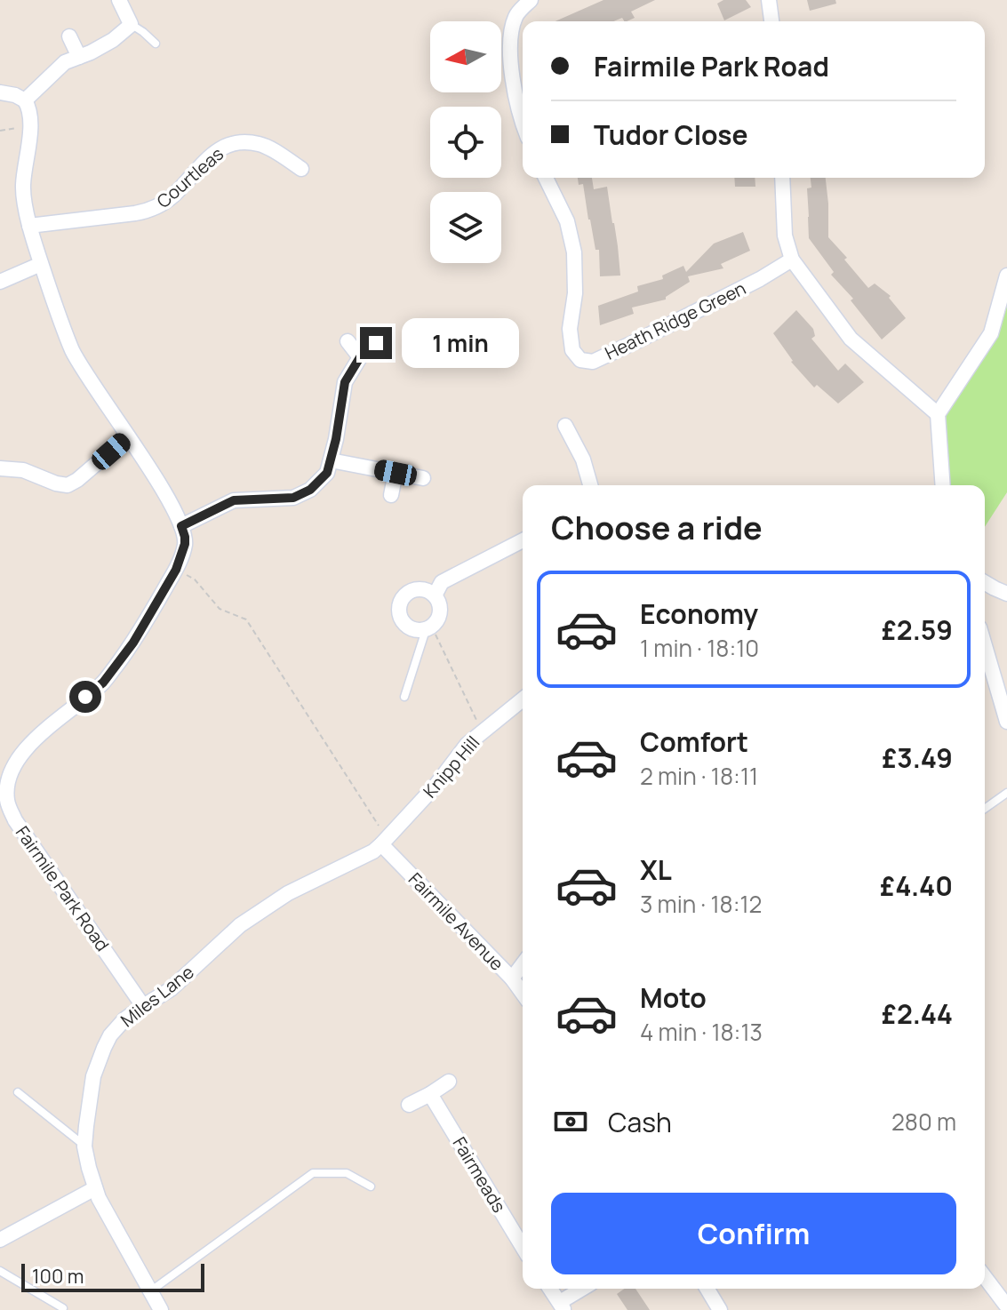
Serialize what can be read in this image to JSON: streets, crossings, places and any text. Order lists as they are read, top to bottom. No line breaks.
{"streets":{"street":["Courtleas","Heath Ridge Green","Knipp Hill","Fairmile Park Road","Fairmile Avenue","Miles Lane","Fairmeads"]},"crossings":[["Knipp Hill","Fairmile Avenue"],["Knipp Hill","Miles Lane"],["Fairmile Park Road","Miles Lane"],["Fairmile Avenue","Miles Lane"]],"scale_bar":"100 m","north":"left","page":{"banner":["Fairmile Park Road","Tudor Close"],"bubble":"1 min","heading":"Choose a ride","list":[{"name":"Economy","note":"1 min · 18:10","value":"£2.59"},{"name":"Comfort","note":"2 min · 18:11","value":"£3.49"},{"name":"XL","note":"3 min · 18:12","value":"£4.40"},{"name":"Moto","note":"4 min · 18:13","value":"£2.44"}],"pay":["Cash","280 m"],"buttons":"Confirm","scale":"100 m"}}
